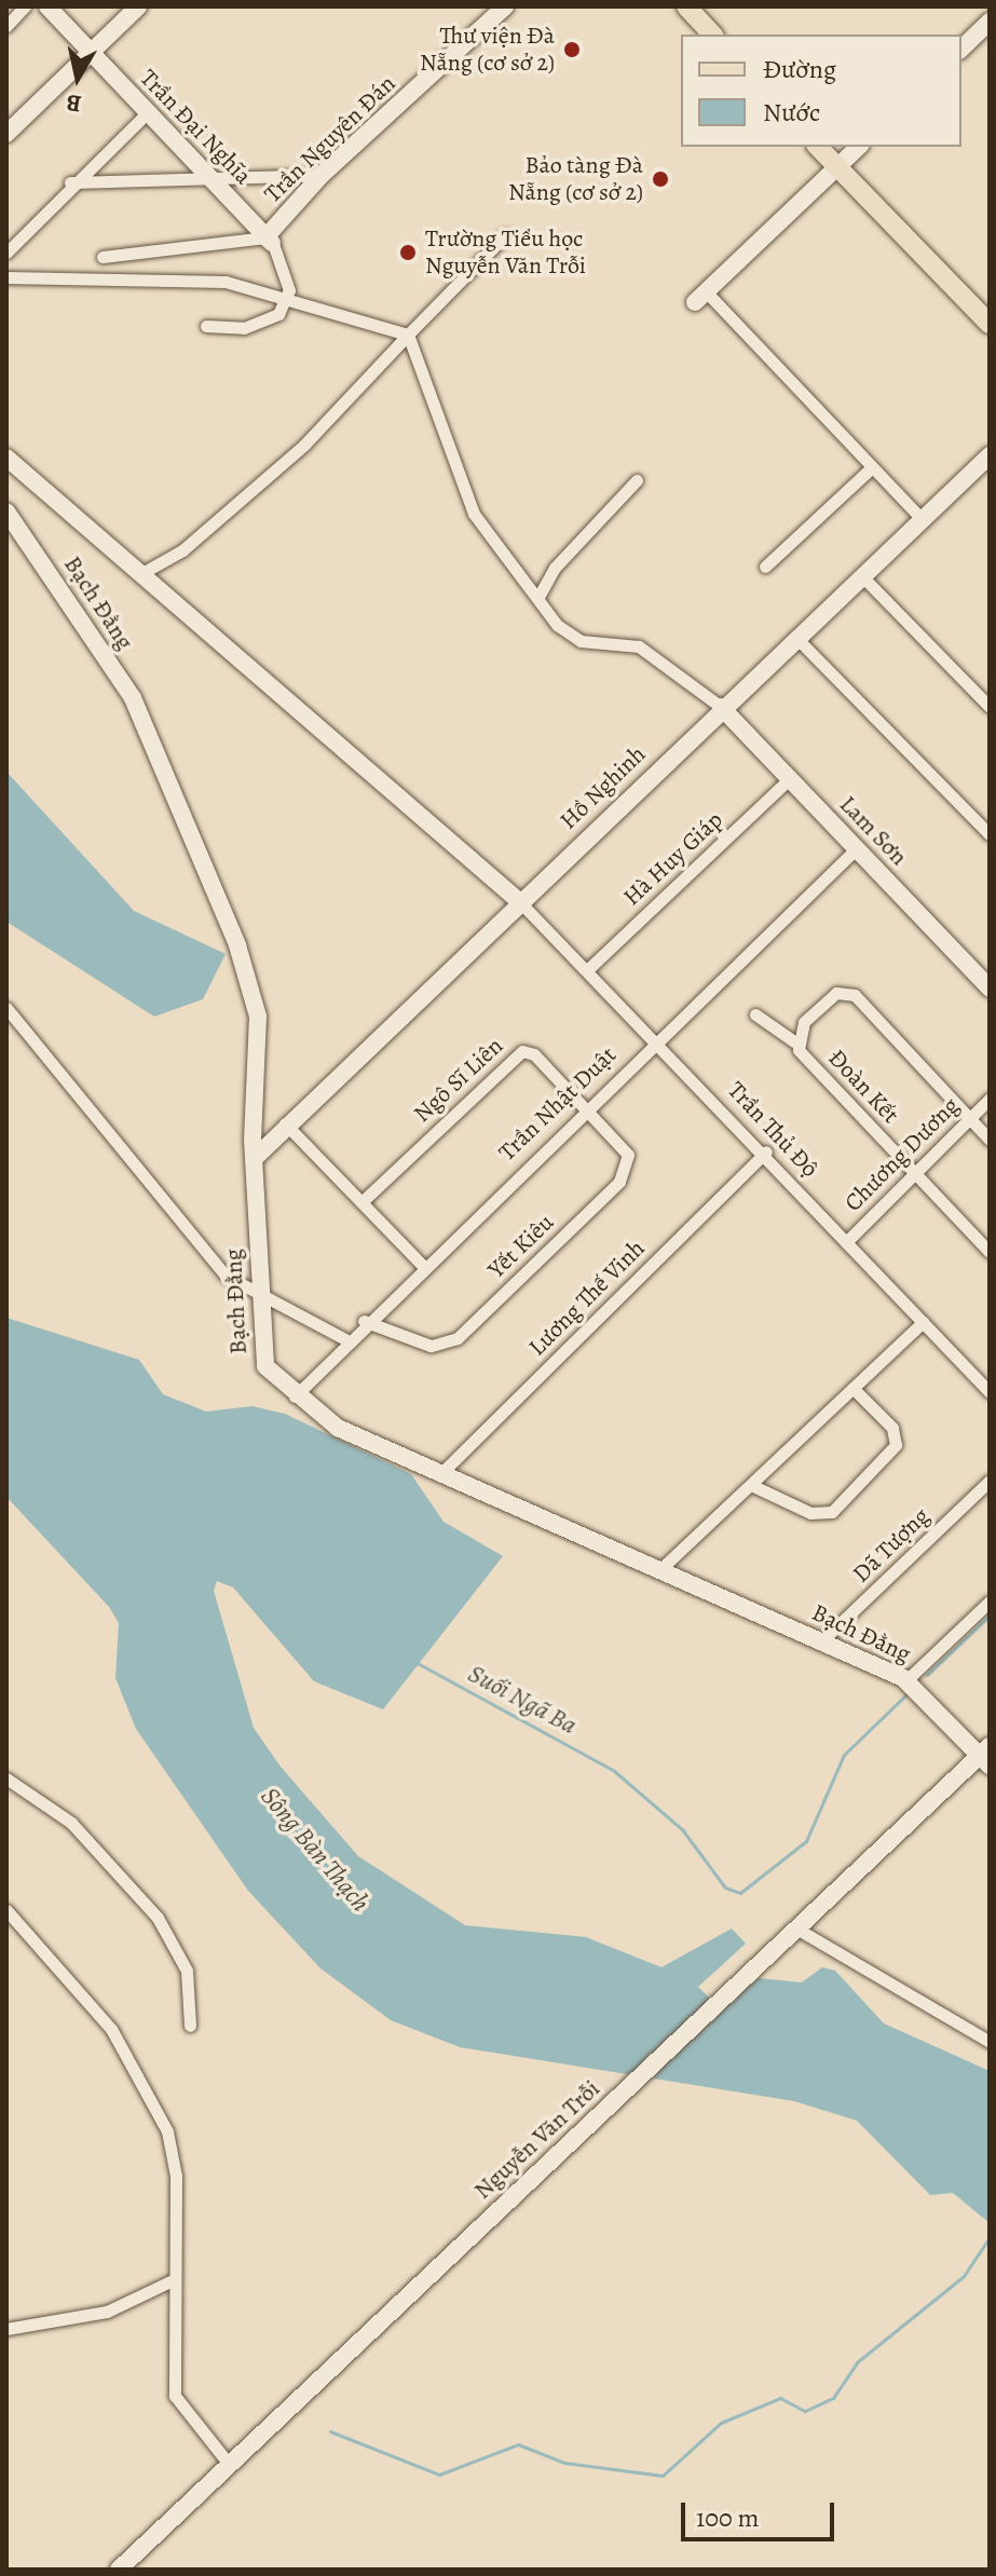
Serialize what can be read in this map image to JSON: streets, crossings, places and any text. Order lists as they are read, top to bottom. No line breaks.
{"streets":{"street":["Trần Đại Nghĩa","Trần Nguyên Đán","Bạch Đằng","Hồ Nghinh","Lam Sơn","Hà Huy Giáp","Ngô Sĩ Liên","Đoàn Kết","Trần Nhật Duật","Trần Thủ Độ","Chương Dương","Yết Kiêu","Lương Thế Vinh","Dã Tượng","Nguyễn Văn Trỗi"]},"crossings":[["Trần Đại Nghĩa","Trần Nguyên Đán"],["Bạch Đằng","Hồ Nghinh"],["Bạch Đằng","Trần Nhật Duật"],["Bạch Đằng","Lương Thế Vinh"],["Bạch Đằng","Dã Tượng"],["Bạch Đằng","Nguyễn Văn Trỗi"],["Hồ Nghinh","Lam Sơn"],["Hồ Nghinh","Trần Thủ Độ"],["Lam Sơn","Hà Huy Giáp"],["Lam Sơn","Trần Nhật Duật"],["Hà Huy Giáp","Trần Thủ Độ"],["Ngô Sĩ Liên","Trần Nhật Duật"],["Ngô Sĩ Liên","Yết Kiêu"],["Đoàn Kết","Chương Dương"],["Trần Nhật Duật","Trần Thủ Độ"],["Trần Nhật Duật","Yết Kiêu"],["Trần Thủ Độ","Chương Dương"],["Trần Thủ Độ","Lương Thế Vinh"]],"water":["Suối Ngã Ba","Sông Bàn Thạch"],"places":["Thư viện Đà Nẵng (cơ sở 2)","Bảo tàng Đà Nẵng (cơ sở 2)","Trường Tiểu học Nguyễn Văn Trỗi"],"legend":["Đường","Nước"],"scale_bar":"100 m","north":"bottom"}
